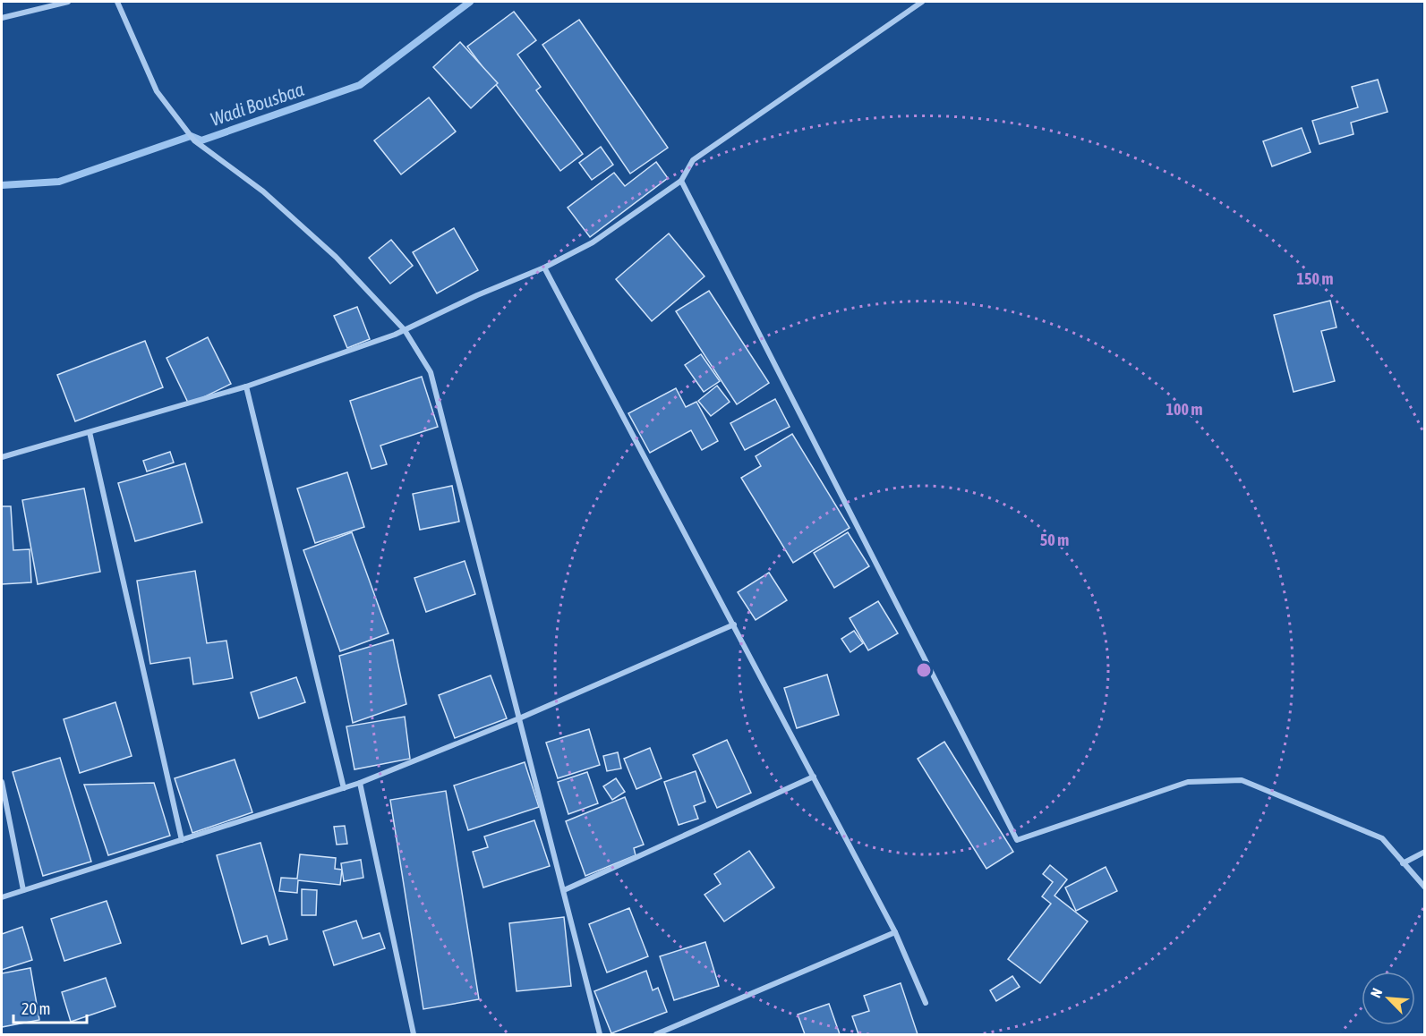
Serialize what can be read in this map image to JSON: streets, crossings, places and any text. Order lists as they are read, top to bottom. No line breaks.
{"water":["Wadi Bousbaa"],"scale_bar":"20 m","north":"top left","rings":["150 m","100 m","50 m"]}
